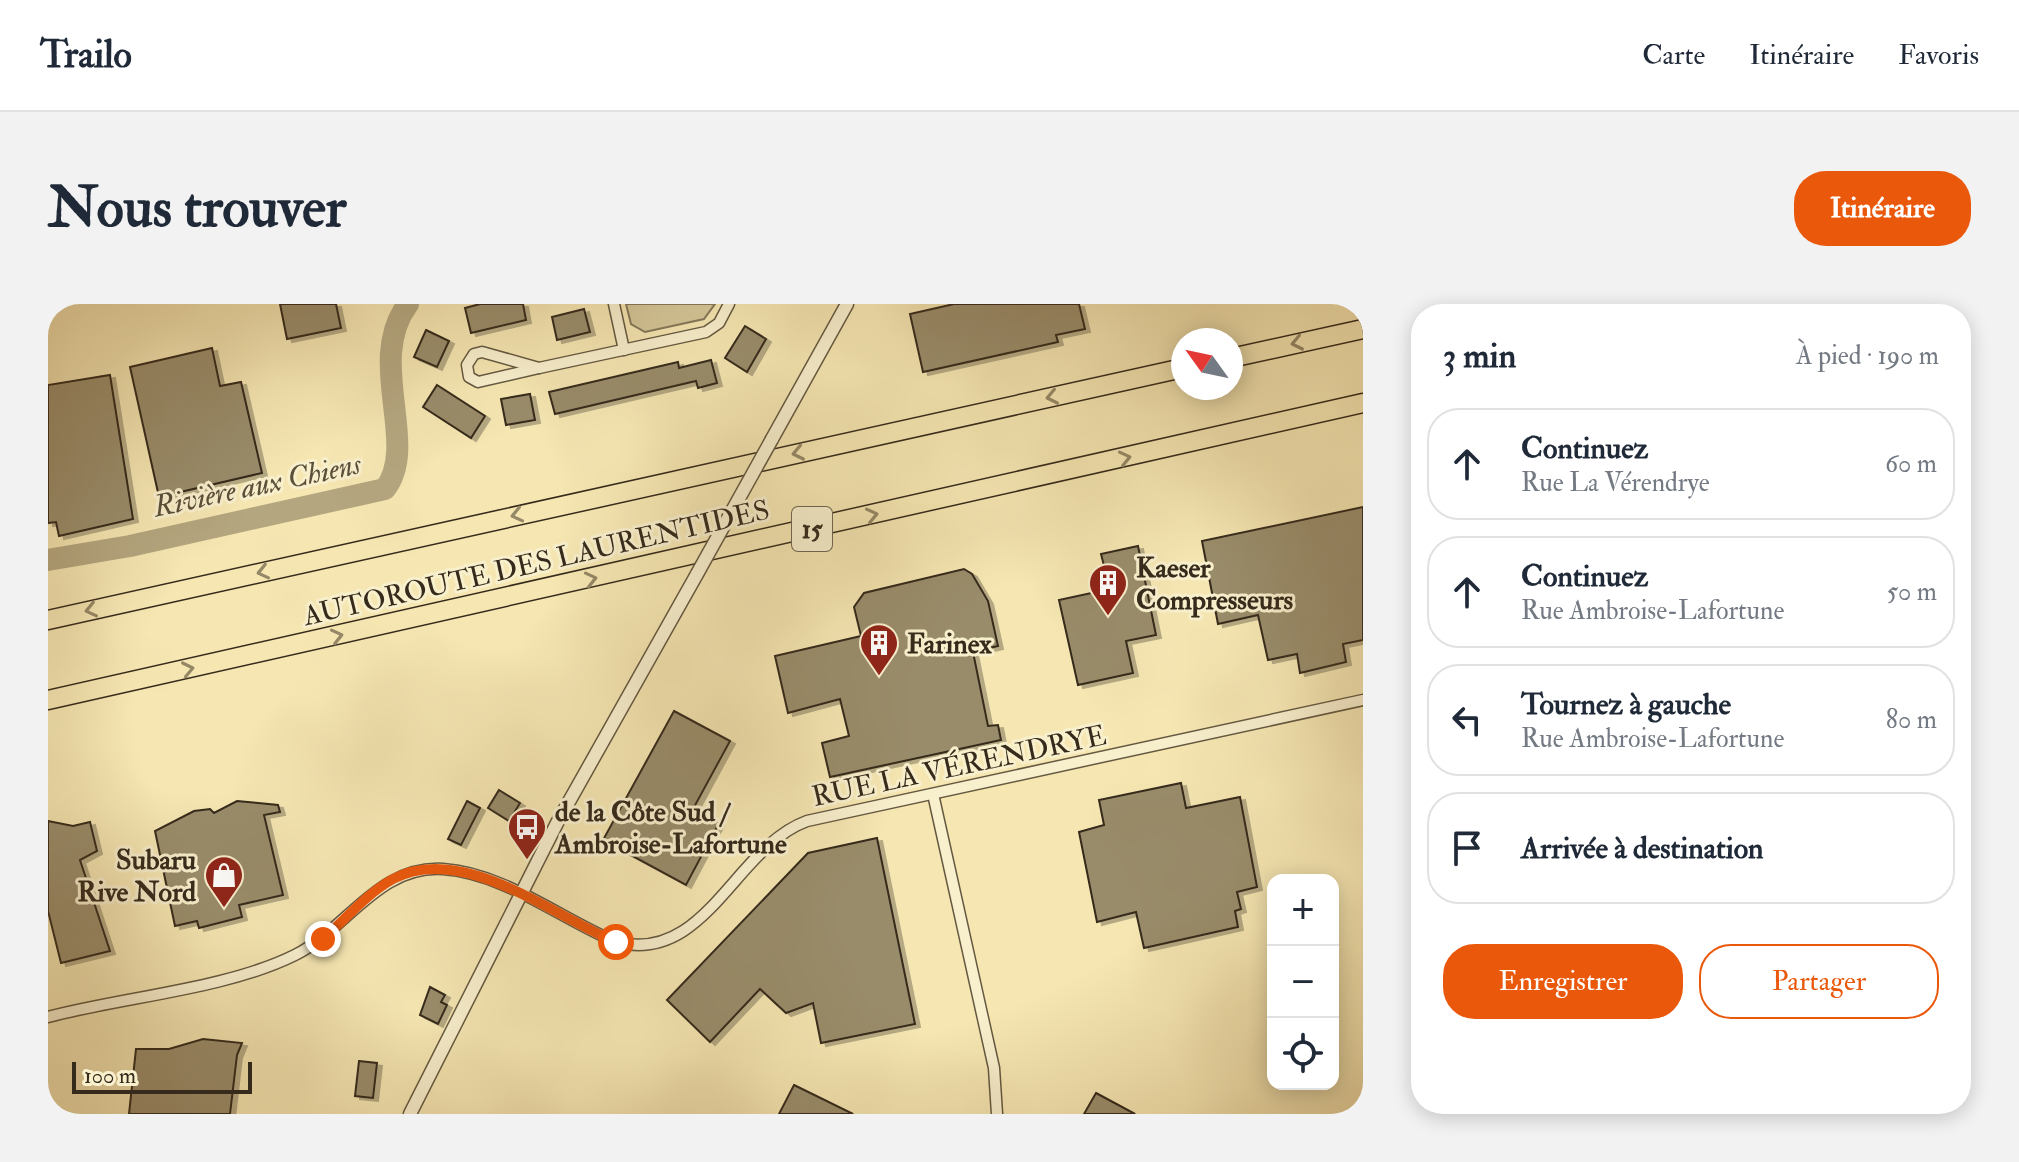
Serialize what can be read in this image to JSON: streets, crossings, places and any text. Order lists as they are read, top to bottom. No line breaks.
{"streets":{"highway":["15","AUTOROUTE DES LAURENTIDES"],"street":["RUE LA VÉRENDRYE"]},"water":["Rivière aux Chiens"],"places":{"building":["Kaeser Compresseurs","Farinex"],"bus stop":["de la Côte Sud / Ambroise-Lafortune"],"shop":["Subaru Rive Nord"]},"scale_bar":"100 m","north":"top left","page":{"header":"Trailo","nav":["Carte","Itinéraire","Favoris"],"buttons":["Itinéraire",["Enregistrer","Partager"]],"title":"Nous trouver","heading":["3 min","À pied · 190 m"],"list":[["Continuez","Rue La Vérendrye","60 m"],["Continuez","Rue Ambroise-Lafortune","50 m"],["Tournez à gauche","Rue Ambroise-Lafortune","80 m"],"Arrivée à destination"],"map_buttons":["+","−"],"scale":"100 m"}}
